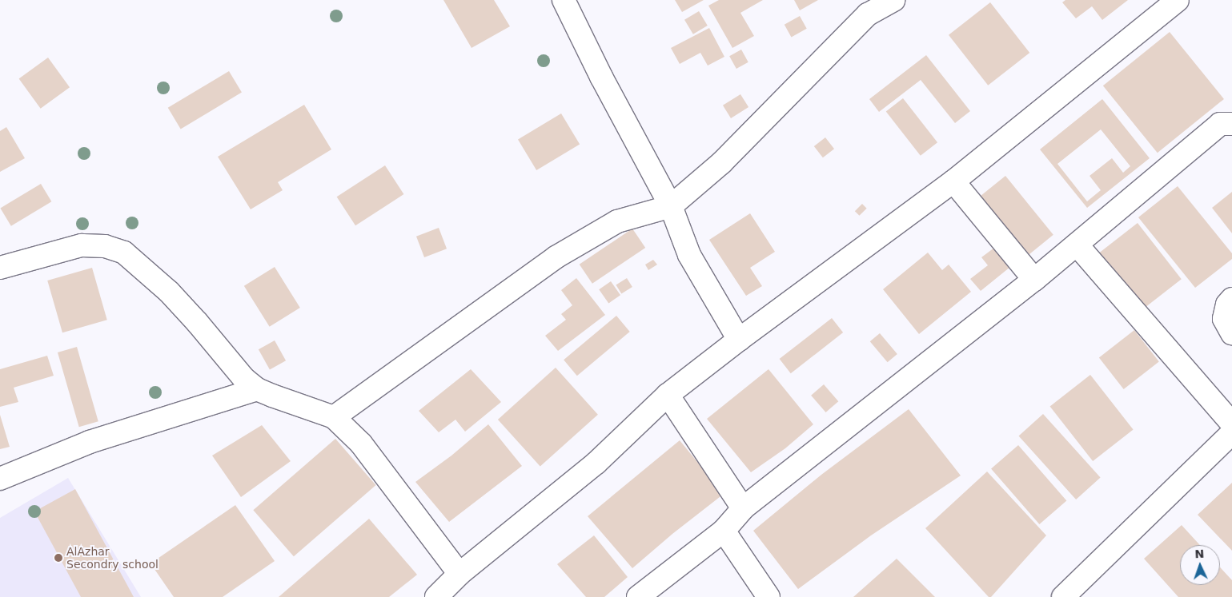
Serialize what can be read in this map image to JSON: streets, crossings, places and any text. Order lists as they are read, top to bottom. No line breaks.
{"places":["AlAzhar Secondry school"],"north":"top"}
